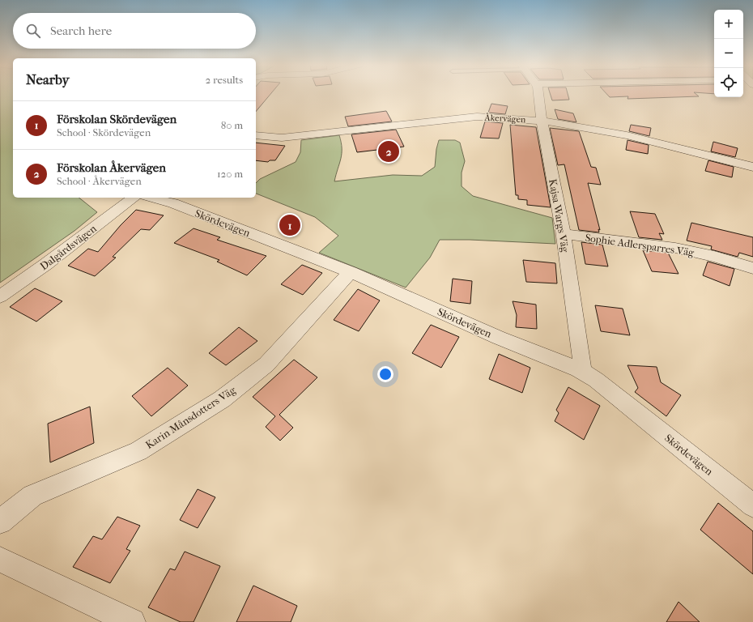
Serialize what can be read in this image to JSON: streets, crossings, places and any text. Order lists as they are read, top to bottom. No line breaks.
{"streets":{"street":["Åkervägen","Kajsa Wargs Väg","Skördevägen","Sophie Adlersparres Väg","Dalgårdsvägen","Karin Månsdotters Väg"]},"crossings":[["Åkervägen","Kajsa Wargs Väg"],["Kajsa Wargs Väg","Skördevägen"],["Kajsa Wargs Väg","Sophie Adlersparres Väg"],["Skördevägen","Karin Månsdotters Väg"]],"page":{"map_buttons":["+","−"],"search":"Search here","heading":["Nearby","2 results"],"list":[{"mark":"1","name":"Förskolan Skördevägen","note":"School · Skördevägen","value":"80 m"},{"mark":"2","name":"Förskolan Åkervägen","note":"School · Åkervägen","value":"120 m"}],"pins":["2","1"]}}
